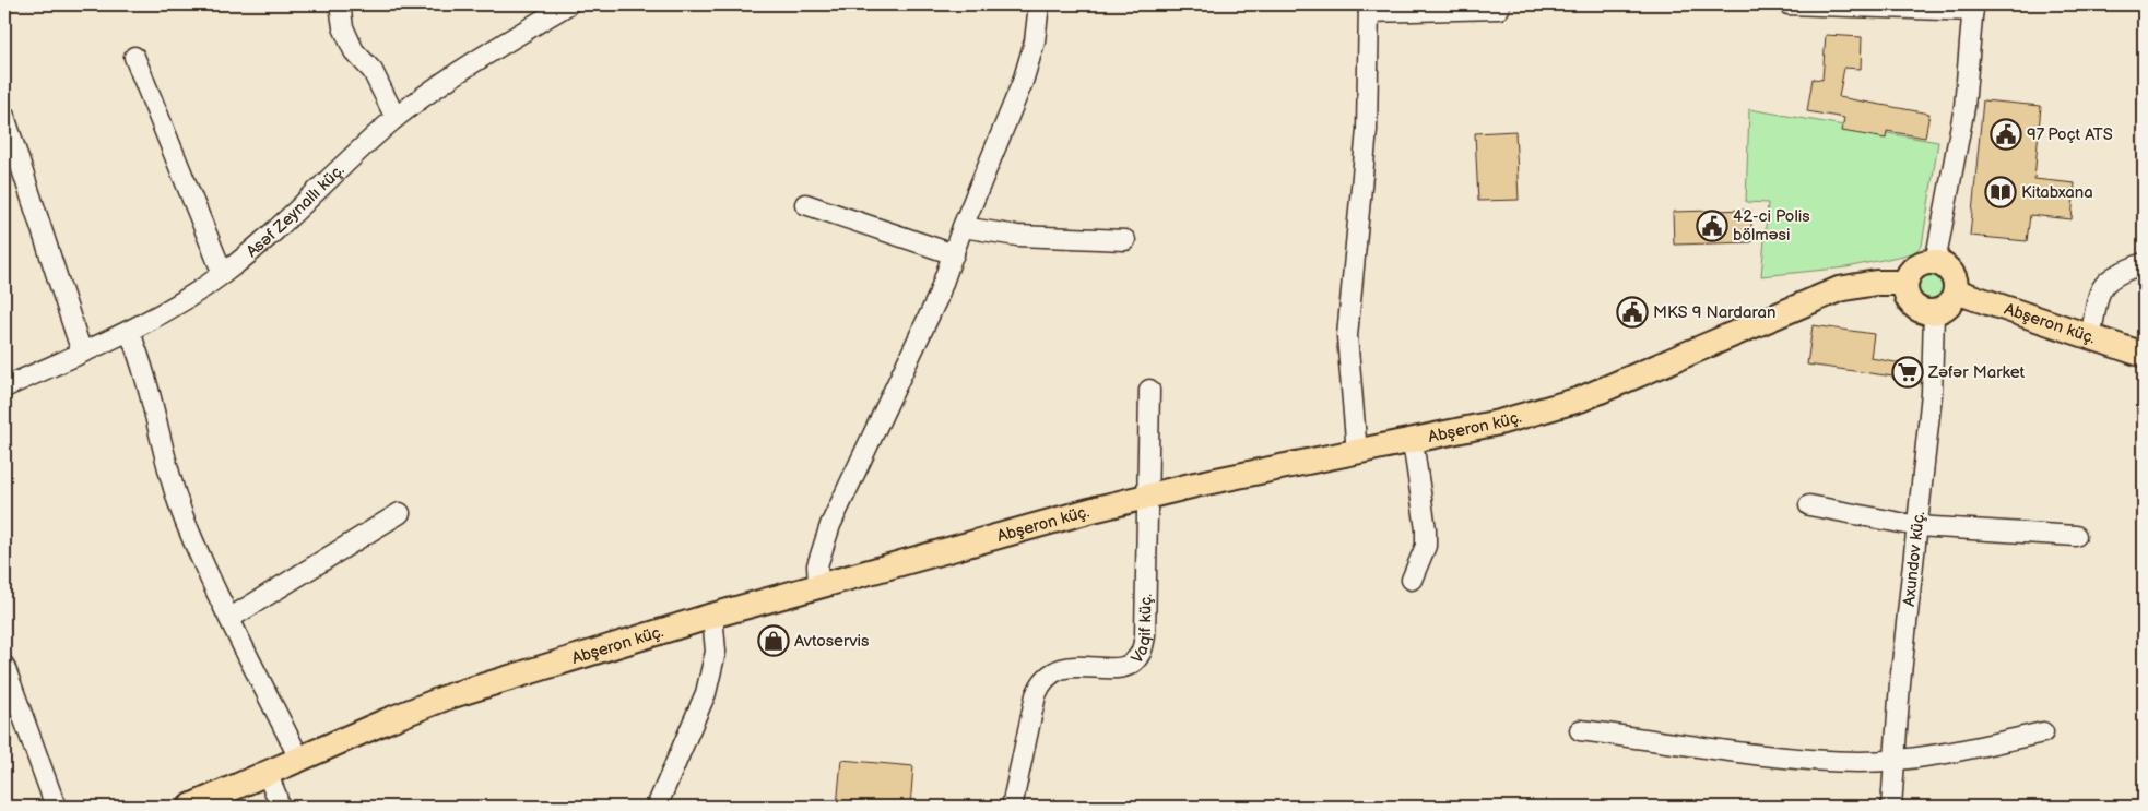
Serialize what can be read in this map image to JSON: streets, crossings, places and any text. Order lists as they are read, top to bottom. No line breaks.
{"streets":{"main road":["Abşeron küç."],"street":["Asəf Zeynallı küç.","Axundov küç.","Vaqif küç."]},"crossings":[["Abşeron küç.","Axundov küç."],["Abşeron küç.","Vaqif küç."]],"places":{"public building":["97 Poçt ATS","42-ci Polis bölməsi","MKS 9 Nardaran"],"library":["Kitabxana"],"supermarket":["Zəfər Market"],"shop":["Avtoservis"]}}
